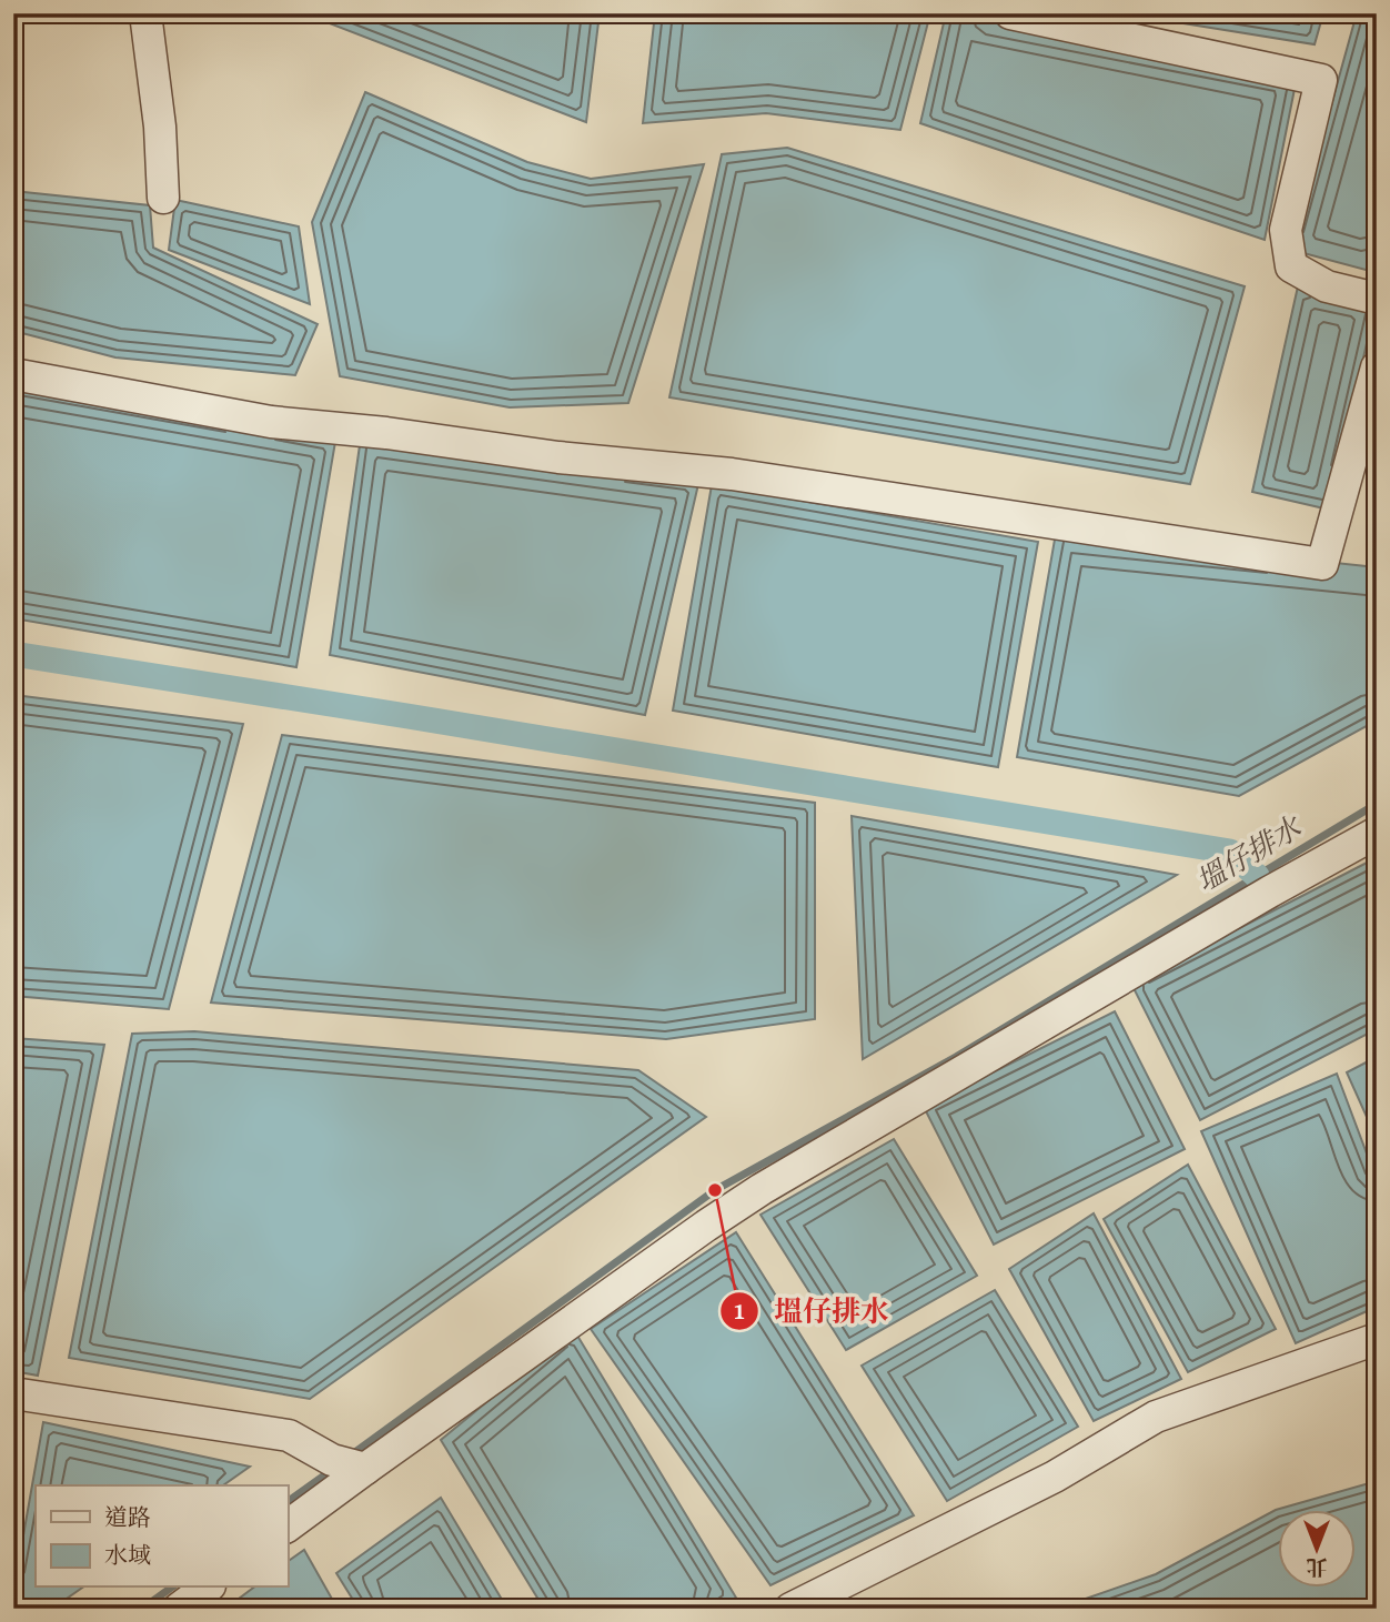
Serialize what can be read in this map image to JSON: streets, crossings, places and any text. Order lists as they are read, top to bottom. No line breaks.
{"water":["塭仔排水"],"places":["塭仔排水"],"legend":["道路","水域"],"north":"bottom"}
